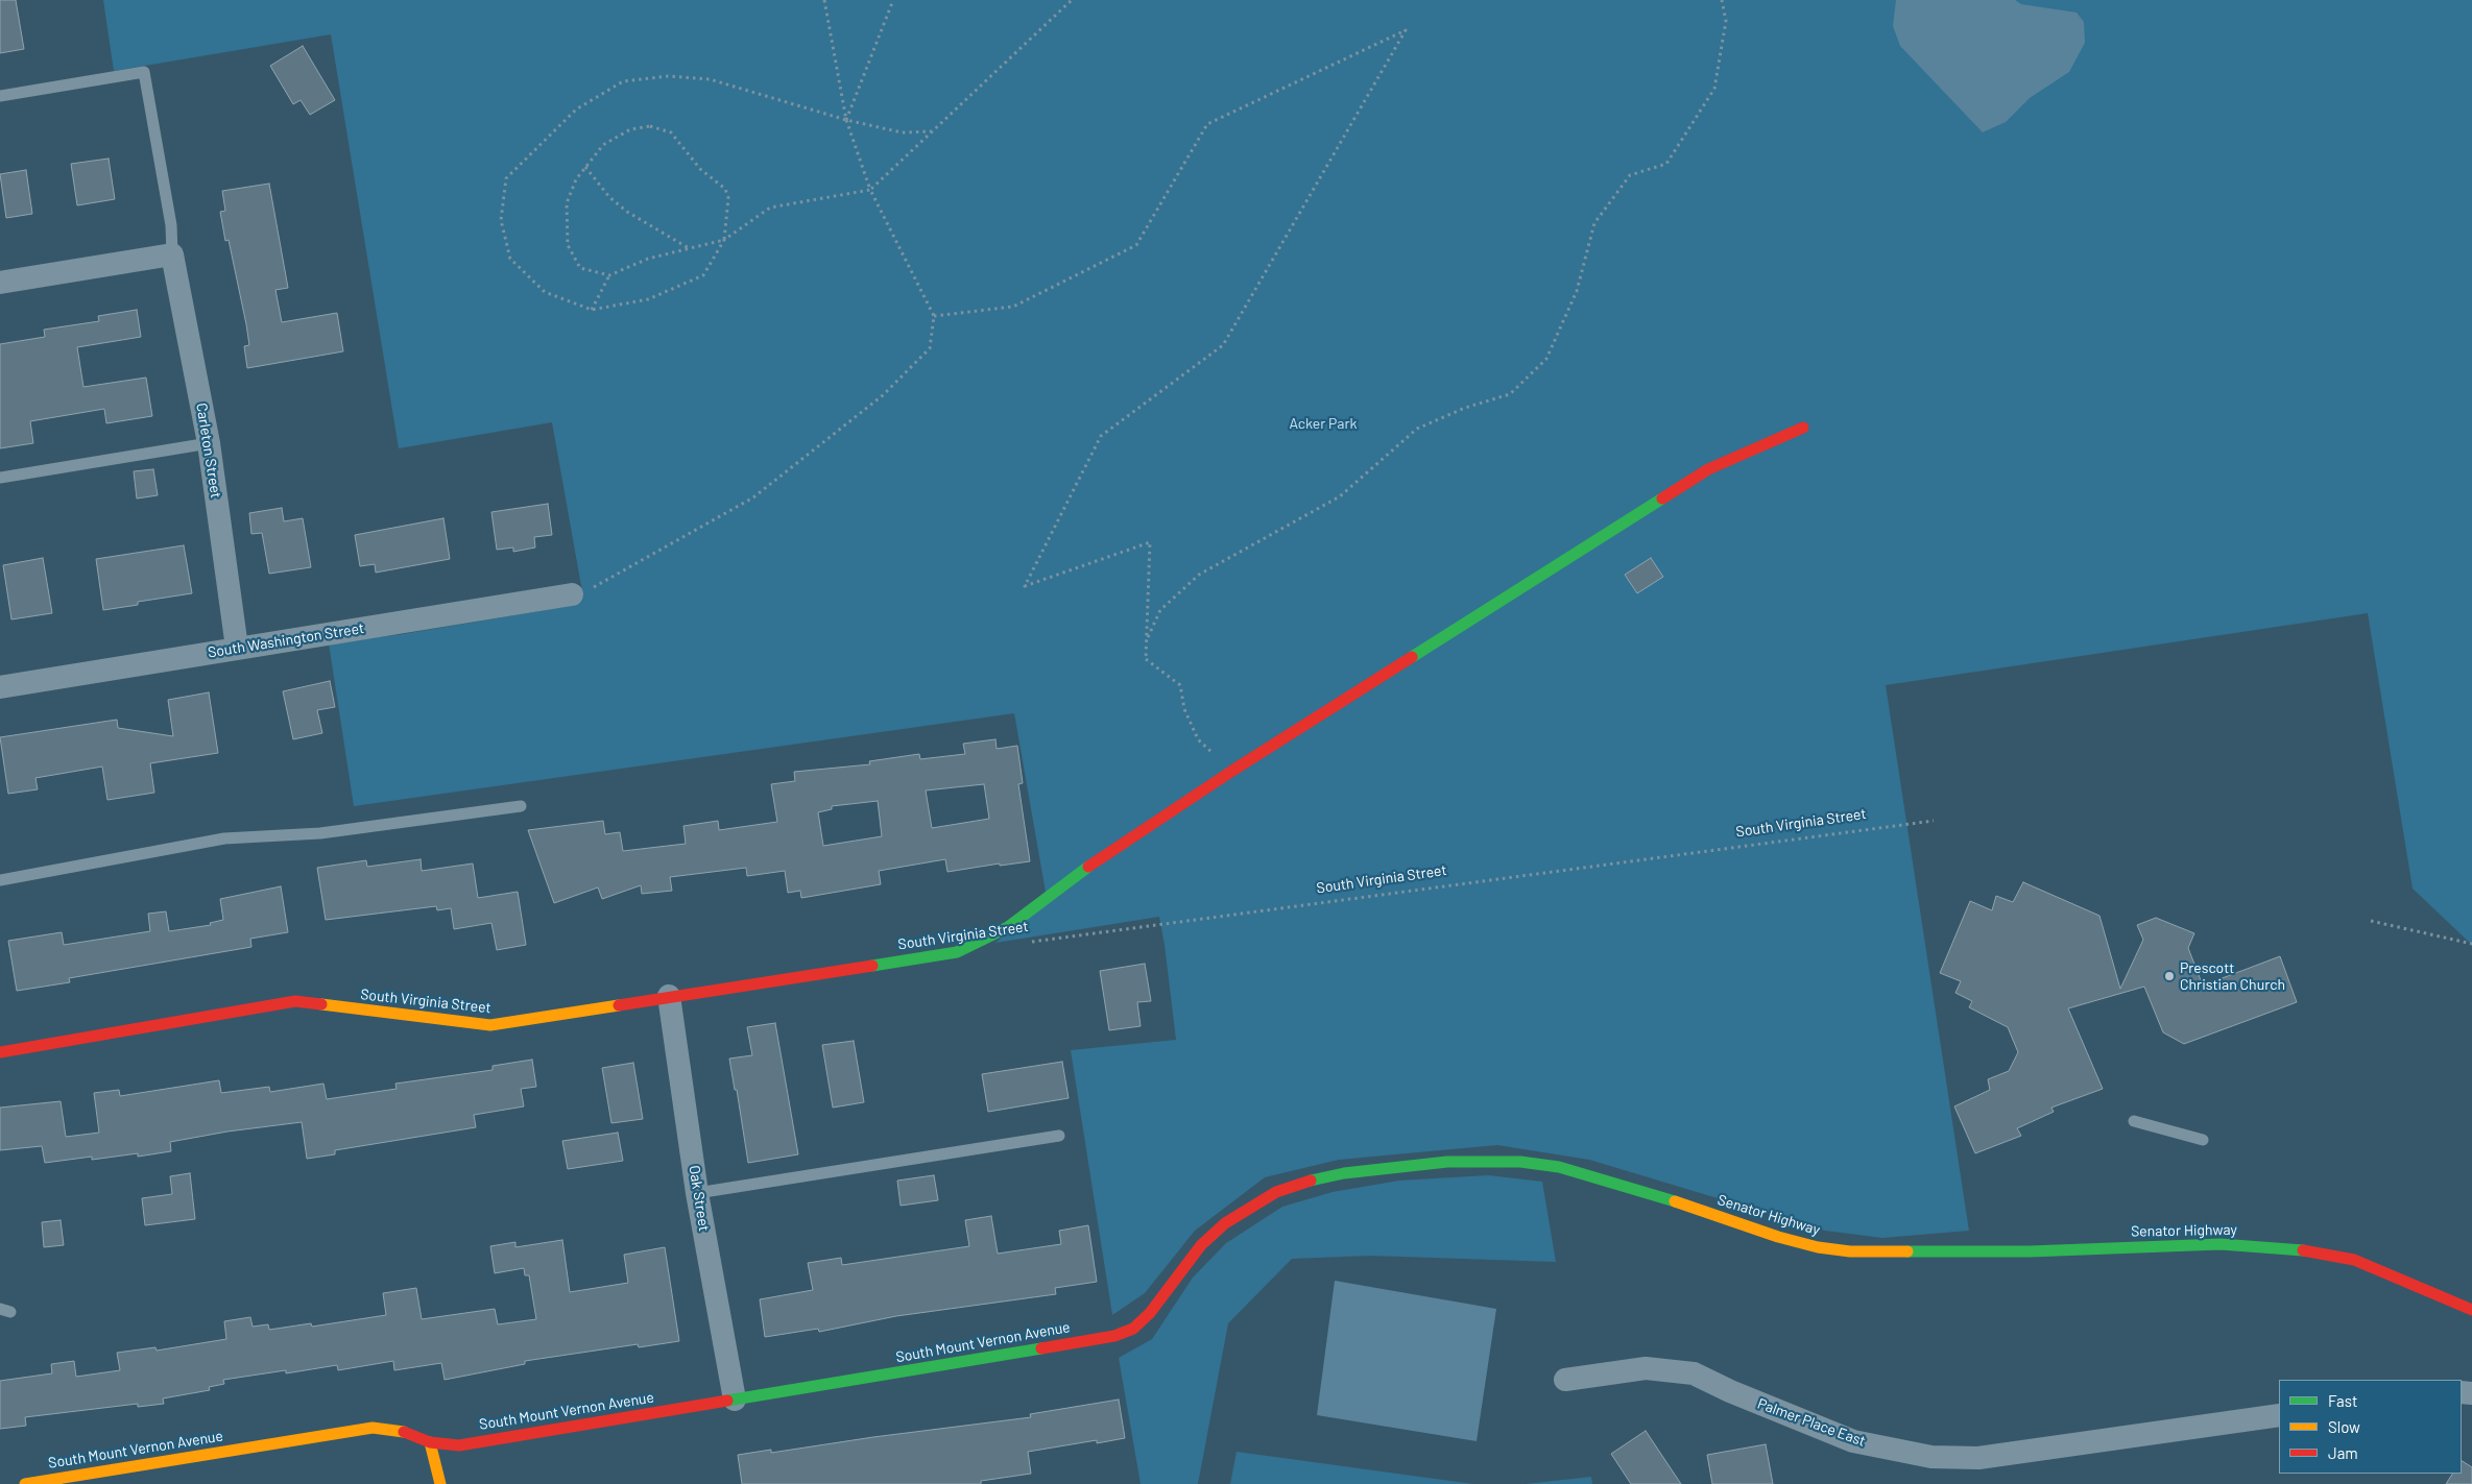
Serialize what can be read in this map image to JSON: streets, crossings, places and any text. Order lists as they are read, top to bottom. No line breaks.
{"streets":{"street":["Carleton Street","South Washington Street","South Virginia Street","Oak Street","Senator Highway","South Mount Vernon Avenue","Palmer Place East"]},"crossings":[["Carleton Street","South Washington Street"],["South Virginia Street","Oak Street"],["Oak Street","South Mount Vernon Avenue"],["Senator Highway","South Mount Vernon Avenue"]],"parks":["Acker Park"],"places":["Prescott Christian Church"],"legend":["Fast","Slow","Jam"]}
